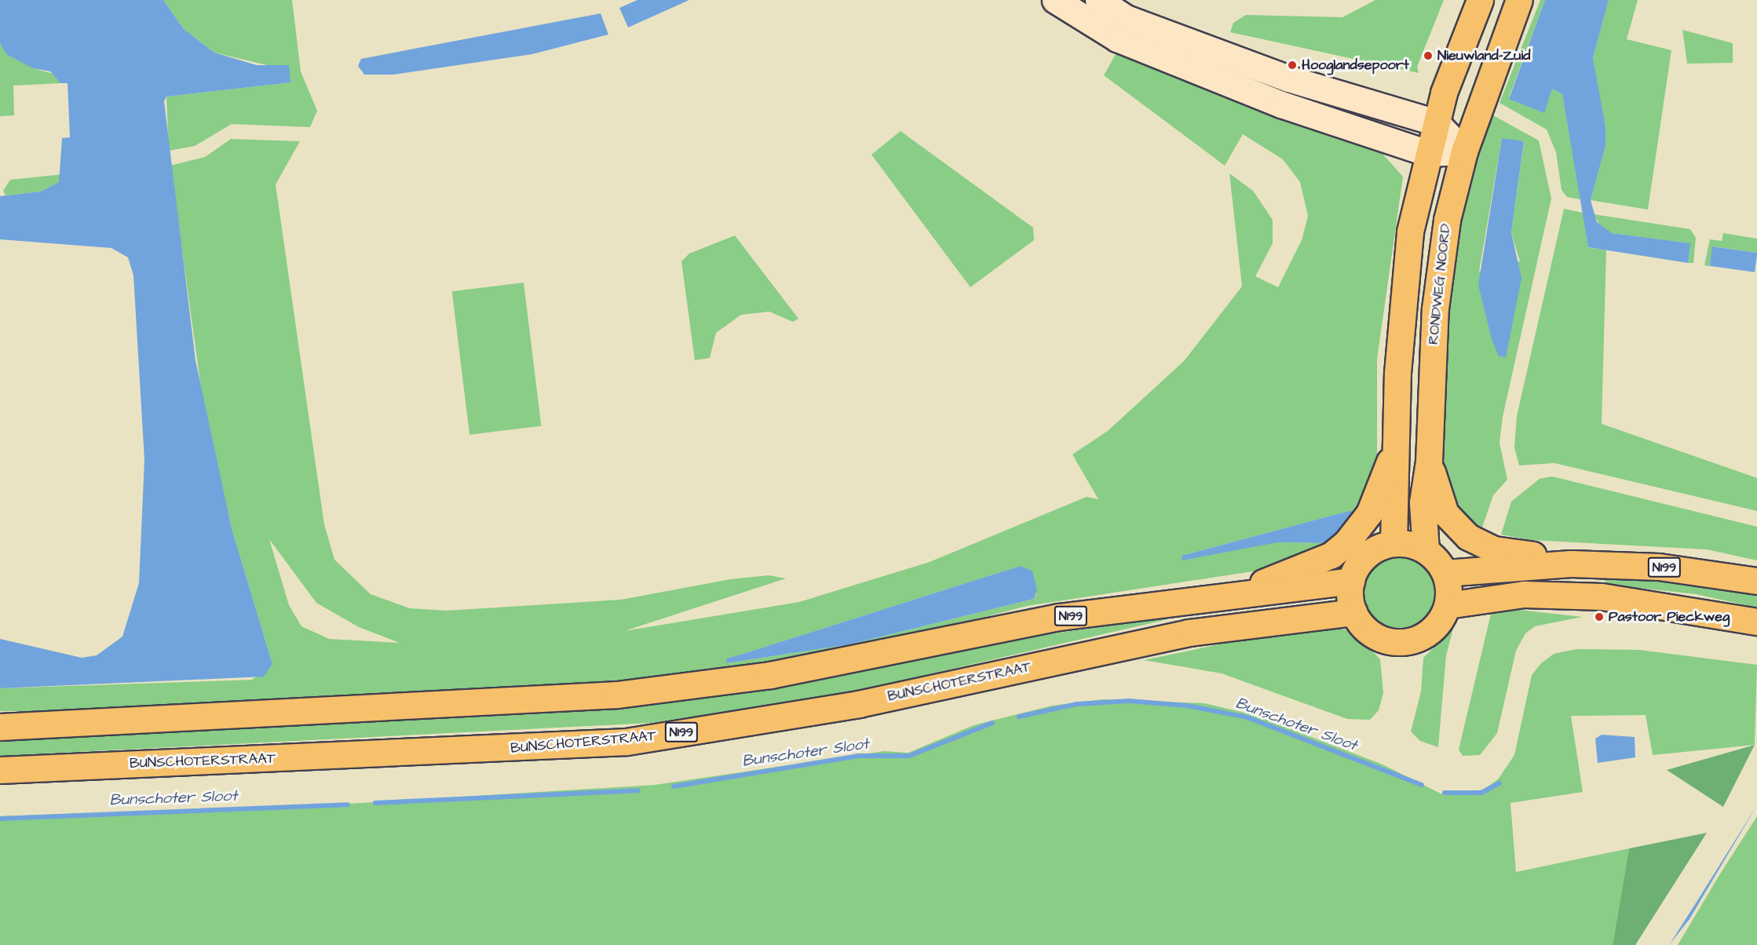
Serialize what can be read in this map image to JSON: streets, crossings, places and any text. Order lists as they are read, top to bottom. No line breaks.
{"streets":{"main road":["RONDWEG NOORD","N199","BUNSCHOTERSTRAAT"]},"crossings":[["RONDWEG NOORD","N199"],["RONDWEG NOORD","BUNSCHOTERSTRAAT"],["N199","BUNSCHOTERSTRAAT"]],"water":["Bunschoter Sloot"],"places":["Nieuwland-Zuid","Hooglandsepoort","Pastoor Pieckweg"]}
